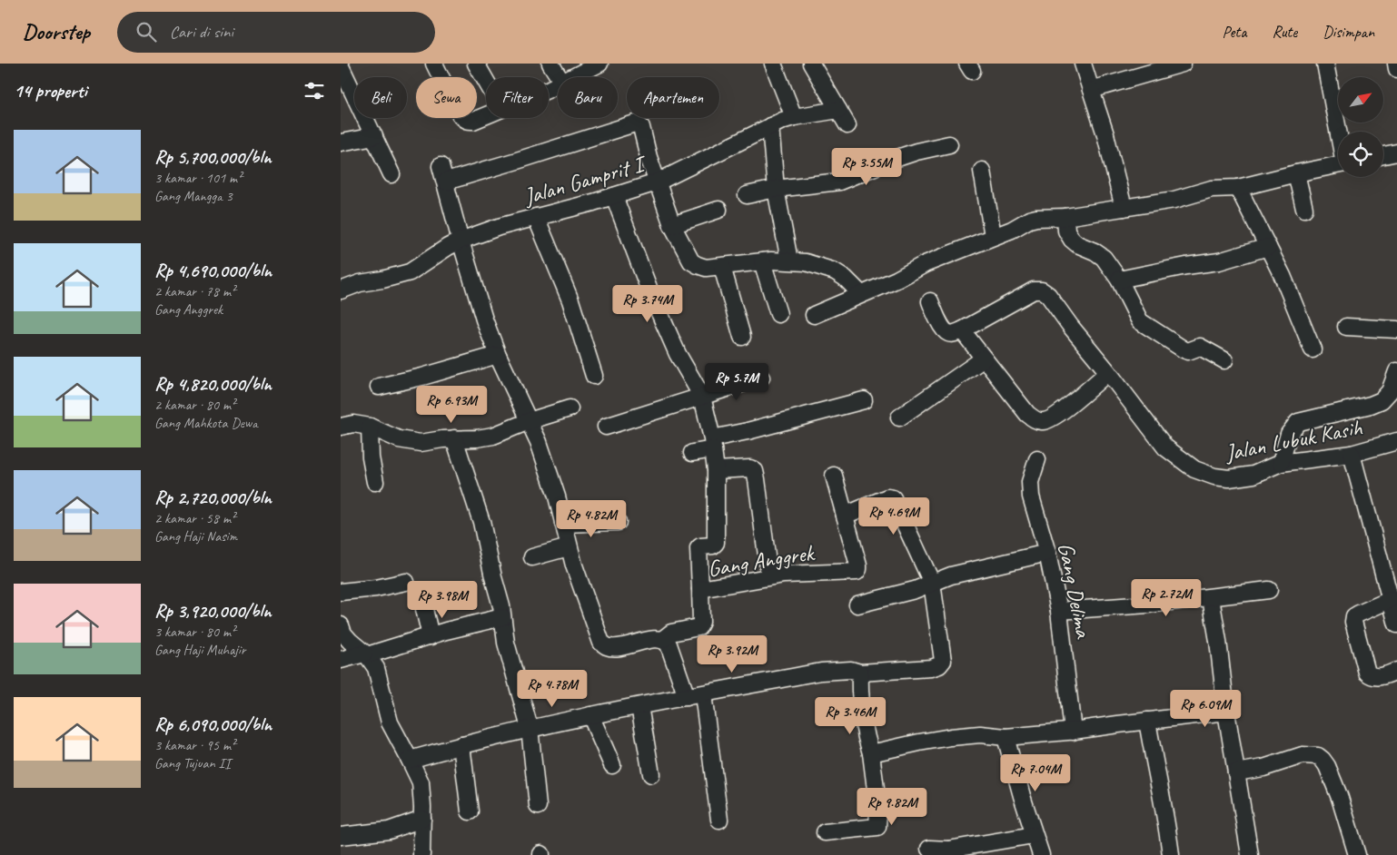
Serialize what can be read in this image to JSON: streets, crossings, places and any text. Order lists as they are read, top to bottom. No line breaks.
{"streets":{"street":["Jalan Gamprit I","Jalan Lubuk Kasih","Gang Anggrek","Gang Delima"]},"north":"top right","page":{"header":"Doorstep","search":"Cari di sini","nav":["Peta","Rute","Disimpan"],"heading":"14 properti","chip":["Beli","Sewa","Filter","Baru","Apartemen"],"list":[{"name":"Rp 5,700,000/bln","note":"3 kamar · 101 m² · Gang Mangga 3"},{"name":"Rp 4,690,000/bln","note":"2 kamar · 78 m² · Gang Anggrek"},{"name":"Rp 4,820,000/bln","note":"2 kamar · 80 m² · Gang Mahkota Dewa"},{"name":"Rp 2,720,000/bln","note":"2 kamar · 58 m² · Gang Haji Nasim"},{"name":"Rp 3,920,000/bln","note":"3 kamar · 80 m² · Gang Haji Muhajir"},{"name":"Rp 6,090,000/bln","note":"3 kamar · 95 m² · Gang Tujuan II"}],"price":["Rp 3.55M","Rp 3.74M","Rp 5.7M","Rp 6.93M","Rp 4.69M","Rp 4.82M","Rp 2.72M","Rp 3.98M","Rp 3.92M","Rp 4.78M","Rp 6.09M","Rp 3.46M","Rp 7.04M","Rp 9.82M"]}}
